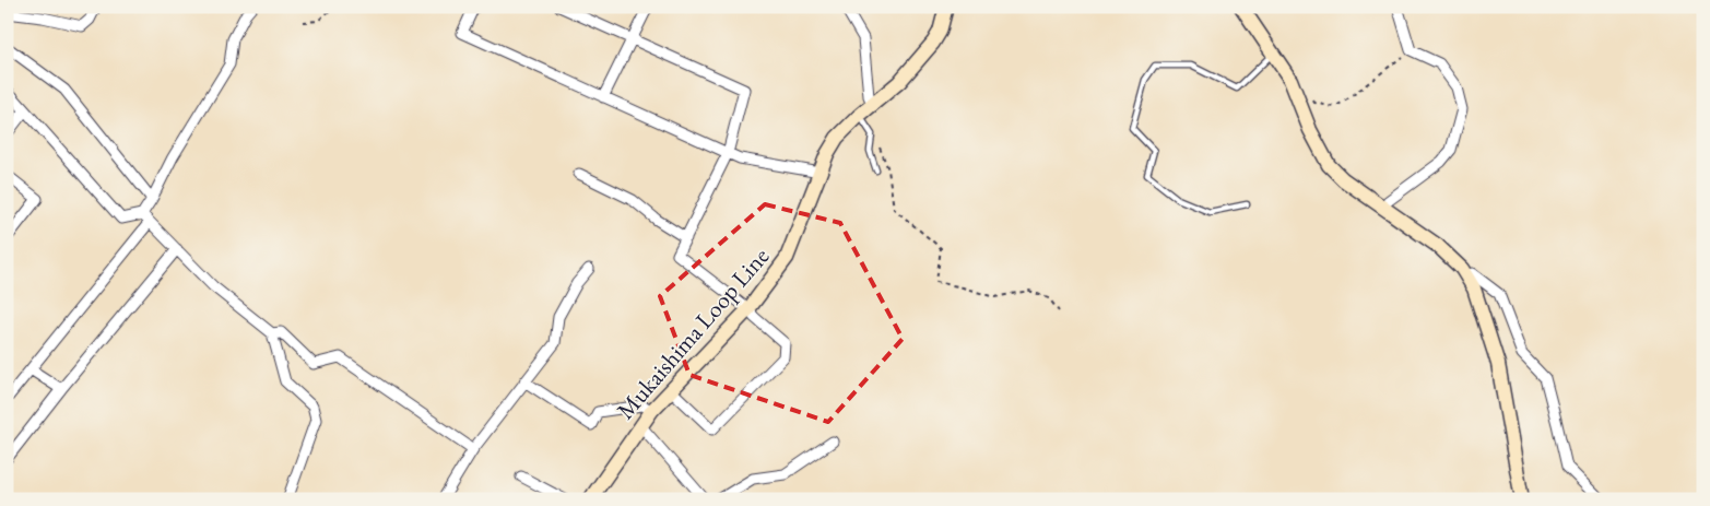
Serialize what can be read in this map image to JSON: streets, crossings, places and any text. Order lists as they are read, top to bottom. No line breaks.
{"streets":{"main road":["Mukaishima Loop Line"]}}
